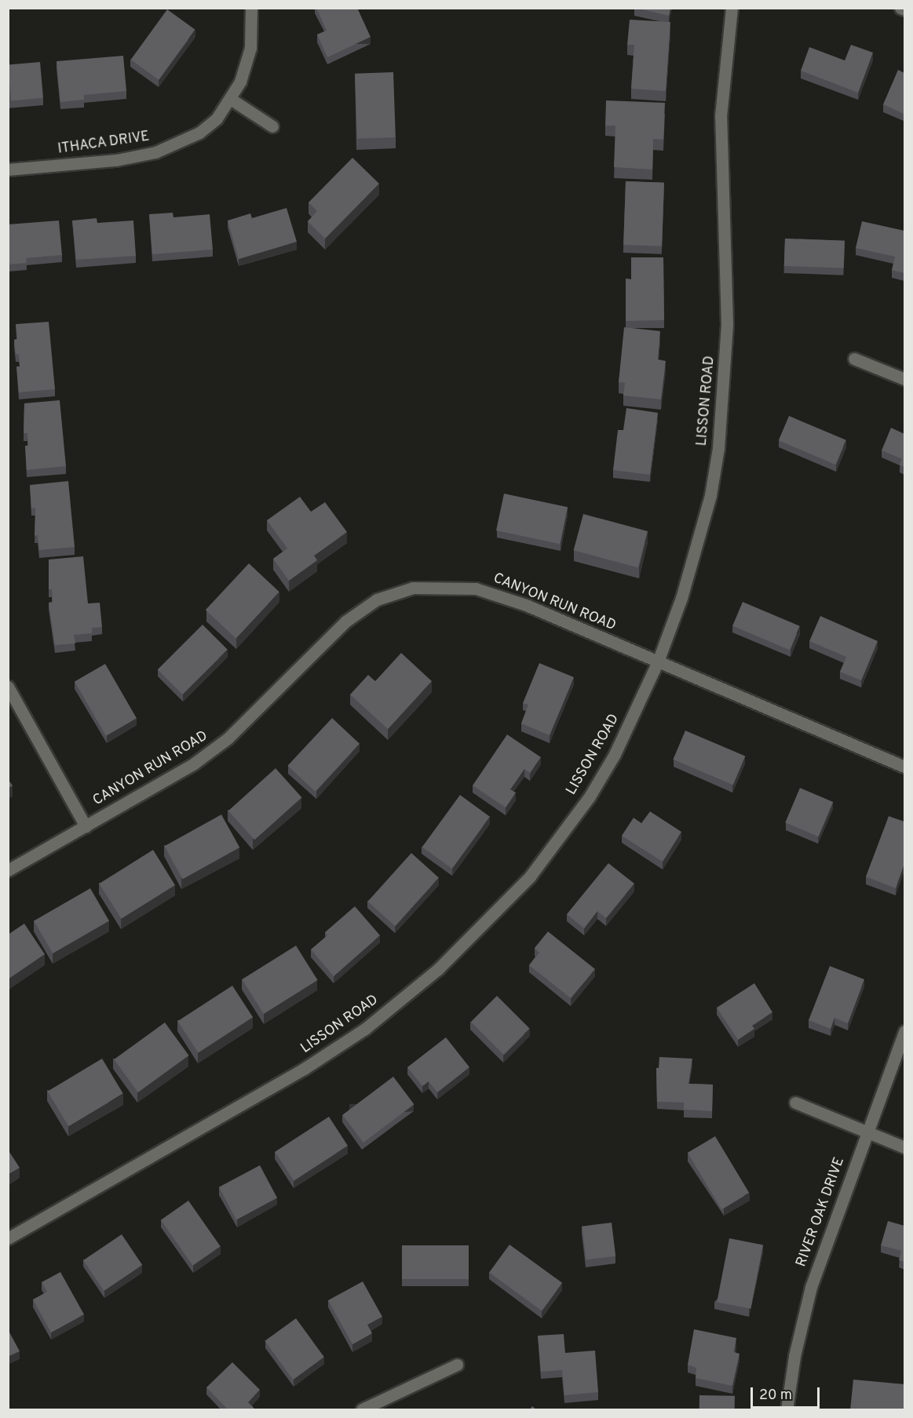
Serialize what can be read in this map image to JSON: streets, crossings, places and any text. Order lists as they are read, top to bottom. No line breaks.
{"streets":{"street":["ITHACA DRIVE","LISSON ROAD","CANYON RUN ROAD","RIVER OAK DRIVE"]},"crossings":[["LISSON ROAD","CANYON RUN ROAD"]],"scale_bar":"20 m"}
